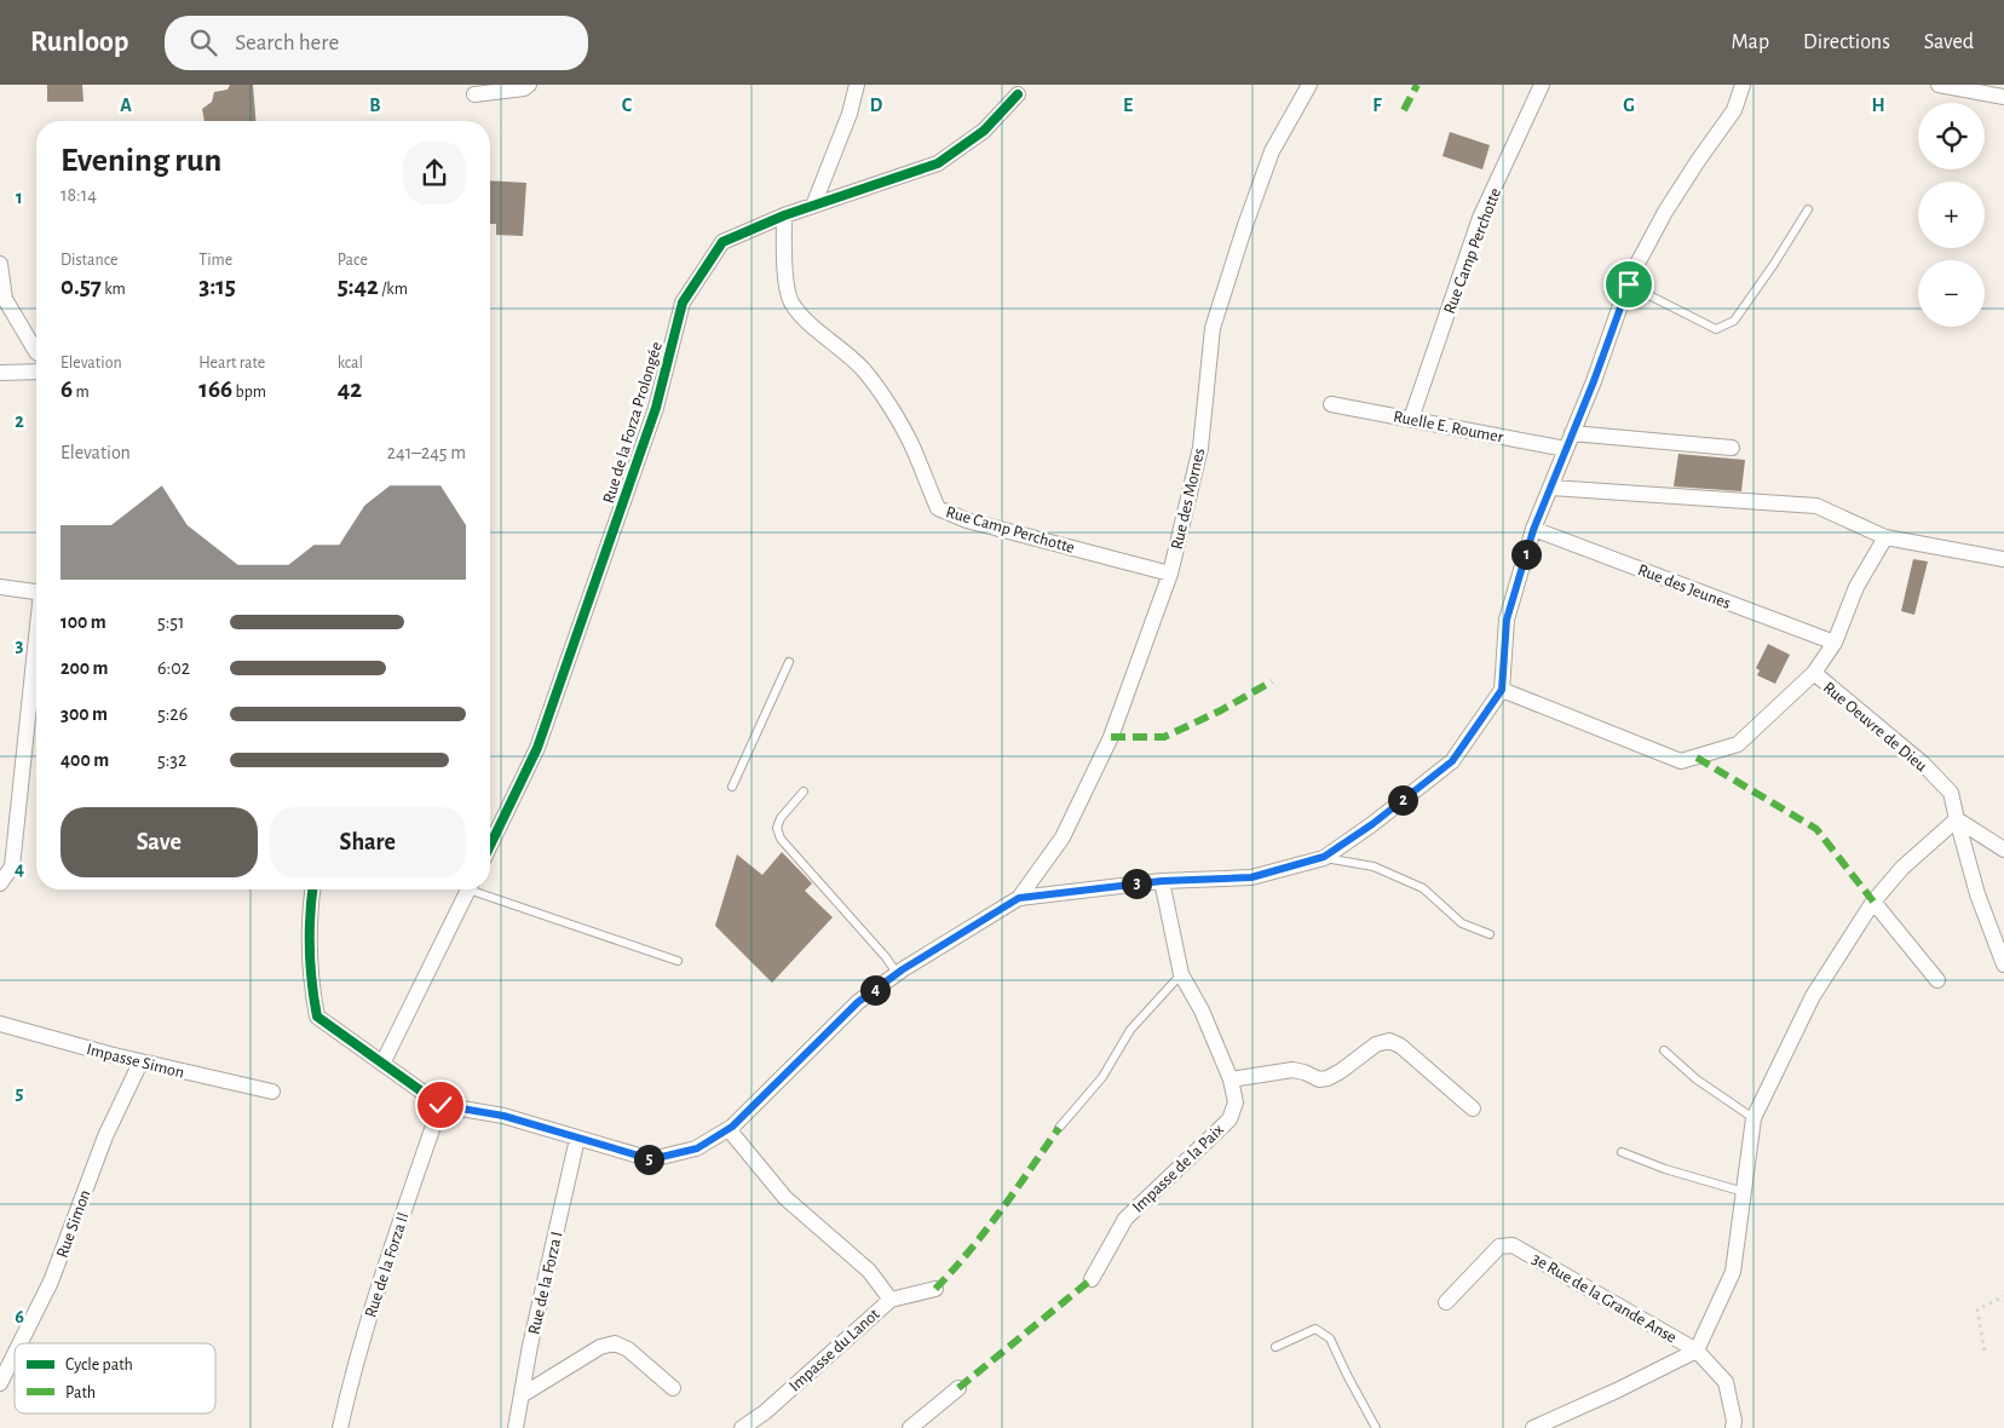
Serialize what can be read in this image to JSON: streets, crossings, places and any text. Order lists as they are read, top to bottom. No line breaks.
{"streets":{"street":["Rue Camp Perchotte","Rue de la Forza Prolongée","Ruelle E. Roumer","Rue des Mornes","Rue des Jeunes","Rue Oeuvre de Dieu","Impasse Simon","Impasse de la Paix","Rue Simon","Rue de la Forza II","Rue de la Forza I","3e Rue de la Grande Anse","Impasse du Lanot"]},"crossings":[["Rue Camp Perchotte","Rue de la Forza Prolongée"],["Rue Camp Perchotte","Ruelle E. Roumer"],["Rue Camp Perchotte","Rue des Mornes"],["Impasse Simon","Rue Simon"]],"legend":["Cycle path","Path"],"page":{"header":"Runloop","search":"Search here","nav":["Map","Directions","Saved"],"map_buttons":["+","−"],"heading":["Evening run","18:14"],"stats":[["Distance","0.57 km"],["Time","3:15"],["Pace","5:42 /km"],["Elevation","6 m"],["Heart rate","166 bpm"],["kcal","42"]],"chart":["Elevation","241–245 m"],"pins":["1","2","3","4","5"],"list":[{"name":"100 m","note":"5:51"},{"name":"200 m","note":"6:02"},{"name":"300 m","note":"5:26"},{"name":"400 m","note":"5:32"}],"buttons":["Save","Share"]},"grid":{"columns":["A","B","C","D","E","F","G","H"],"rows":["1","2","3","4","5","6"]}}
